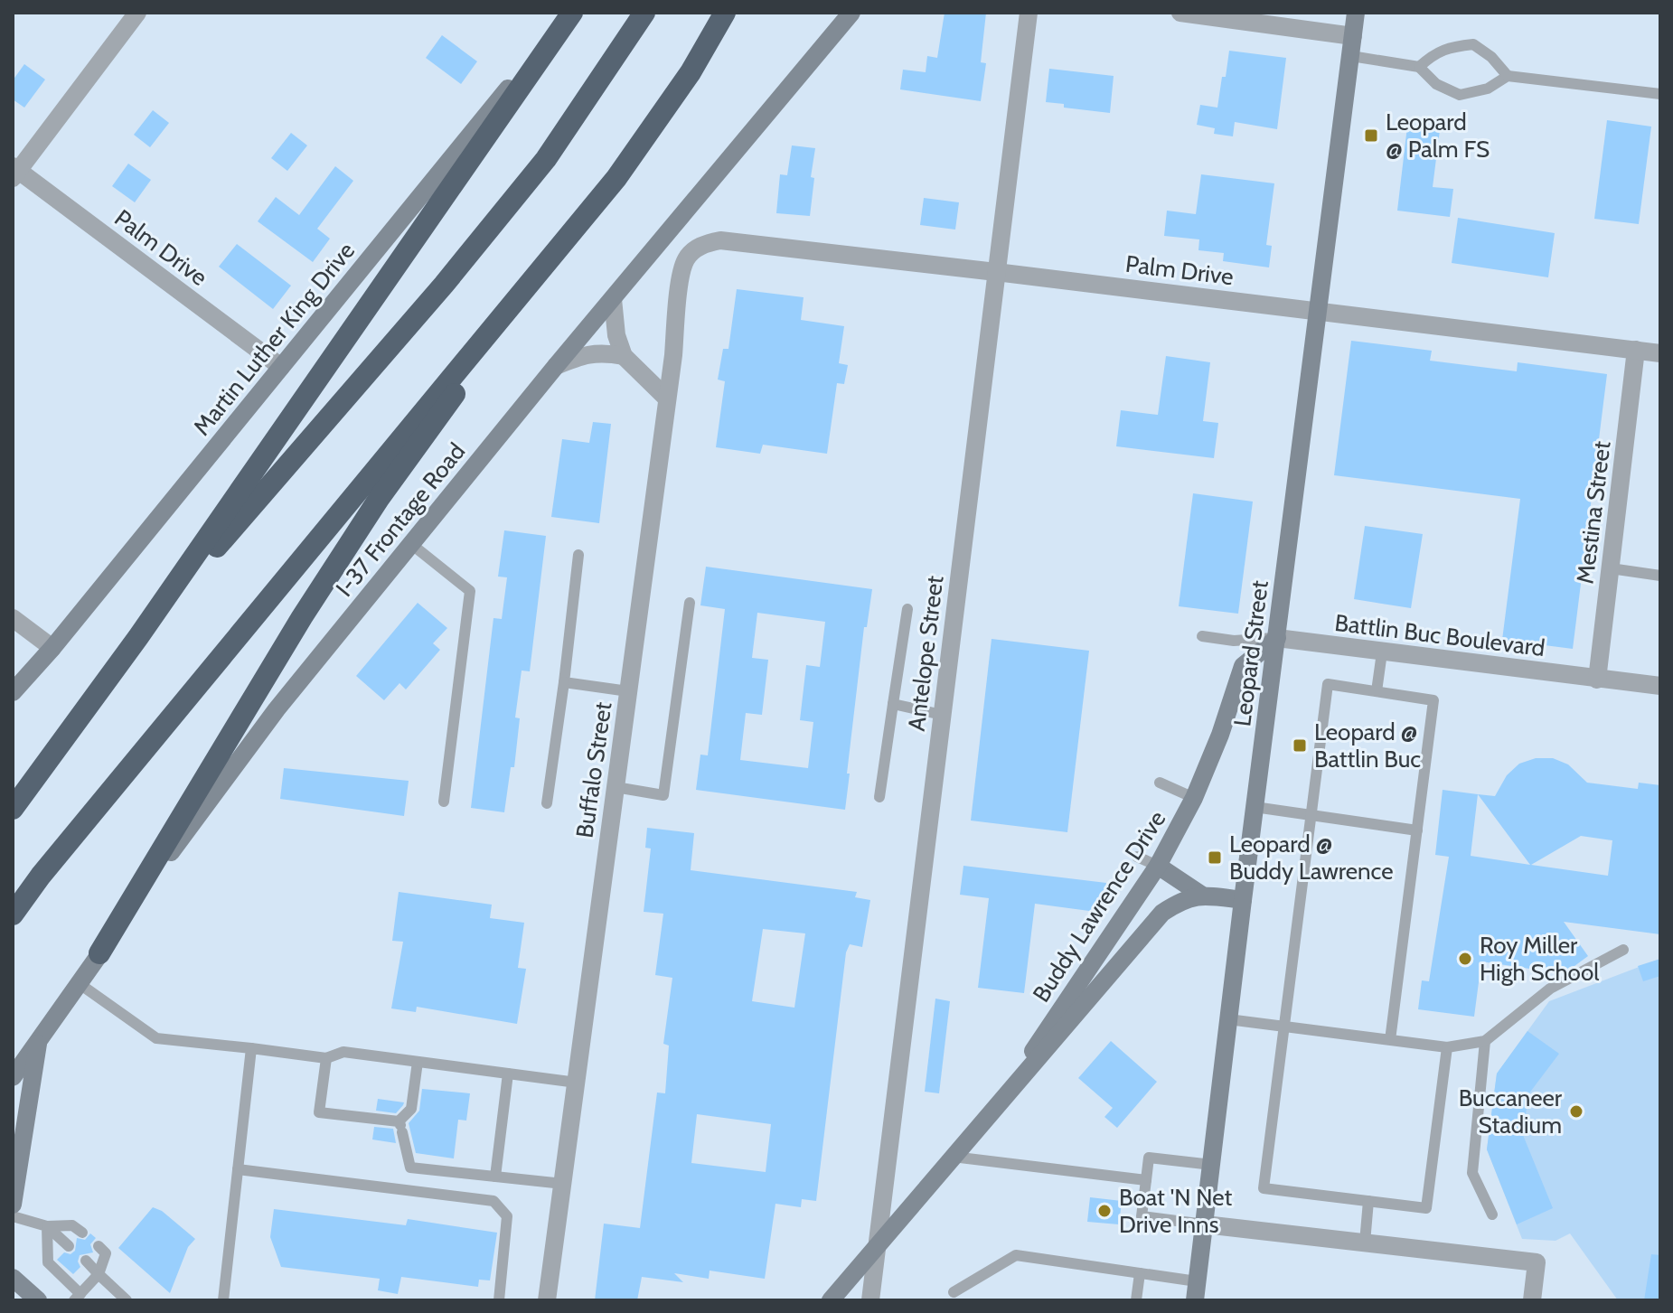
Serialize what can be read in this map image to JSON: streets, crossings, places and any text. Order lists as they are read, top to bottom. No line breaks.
{"streets":{"main road":["Martin Luther King Drive","I-37 Frontage Road","Leopard Street","Buddy Lawrence Drive"],"street":["Palm Drive","Mestina Street","Battlin Buc Boulevard","Antelope Street","Buffalo Street"]},"crossings":[["Palm Drive","Martin Luther King Drive"],["Palm Drive","Mestina Street"],["Palm Drive","Antelope Street"],["Palm Drive","Leopard Street"],["Palm Drive","Buffalo Street"],["Mestina Street","Battlin Buc Boulevard"],["Battlin Buc Boulevard","Leopard Street"],["Battlin Buc Boulevard","Buddy Lawrence Drive"],["Antelope Street","Buddy Lawrence Drive"],["Leopard Street","Buddy Lawrence Drive"]],"places":{"transit":["Leopard @ Palm FS","Leopard @ Battlin Buc","Leopard @ Buddy Lawrence"],"other":["Roy Miller High School","Buccaneer Stadium","Boat 'N Net Drive Inns"]}}
